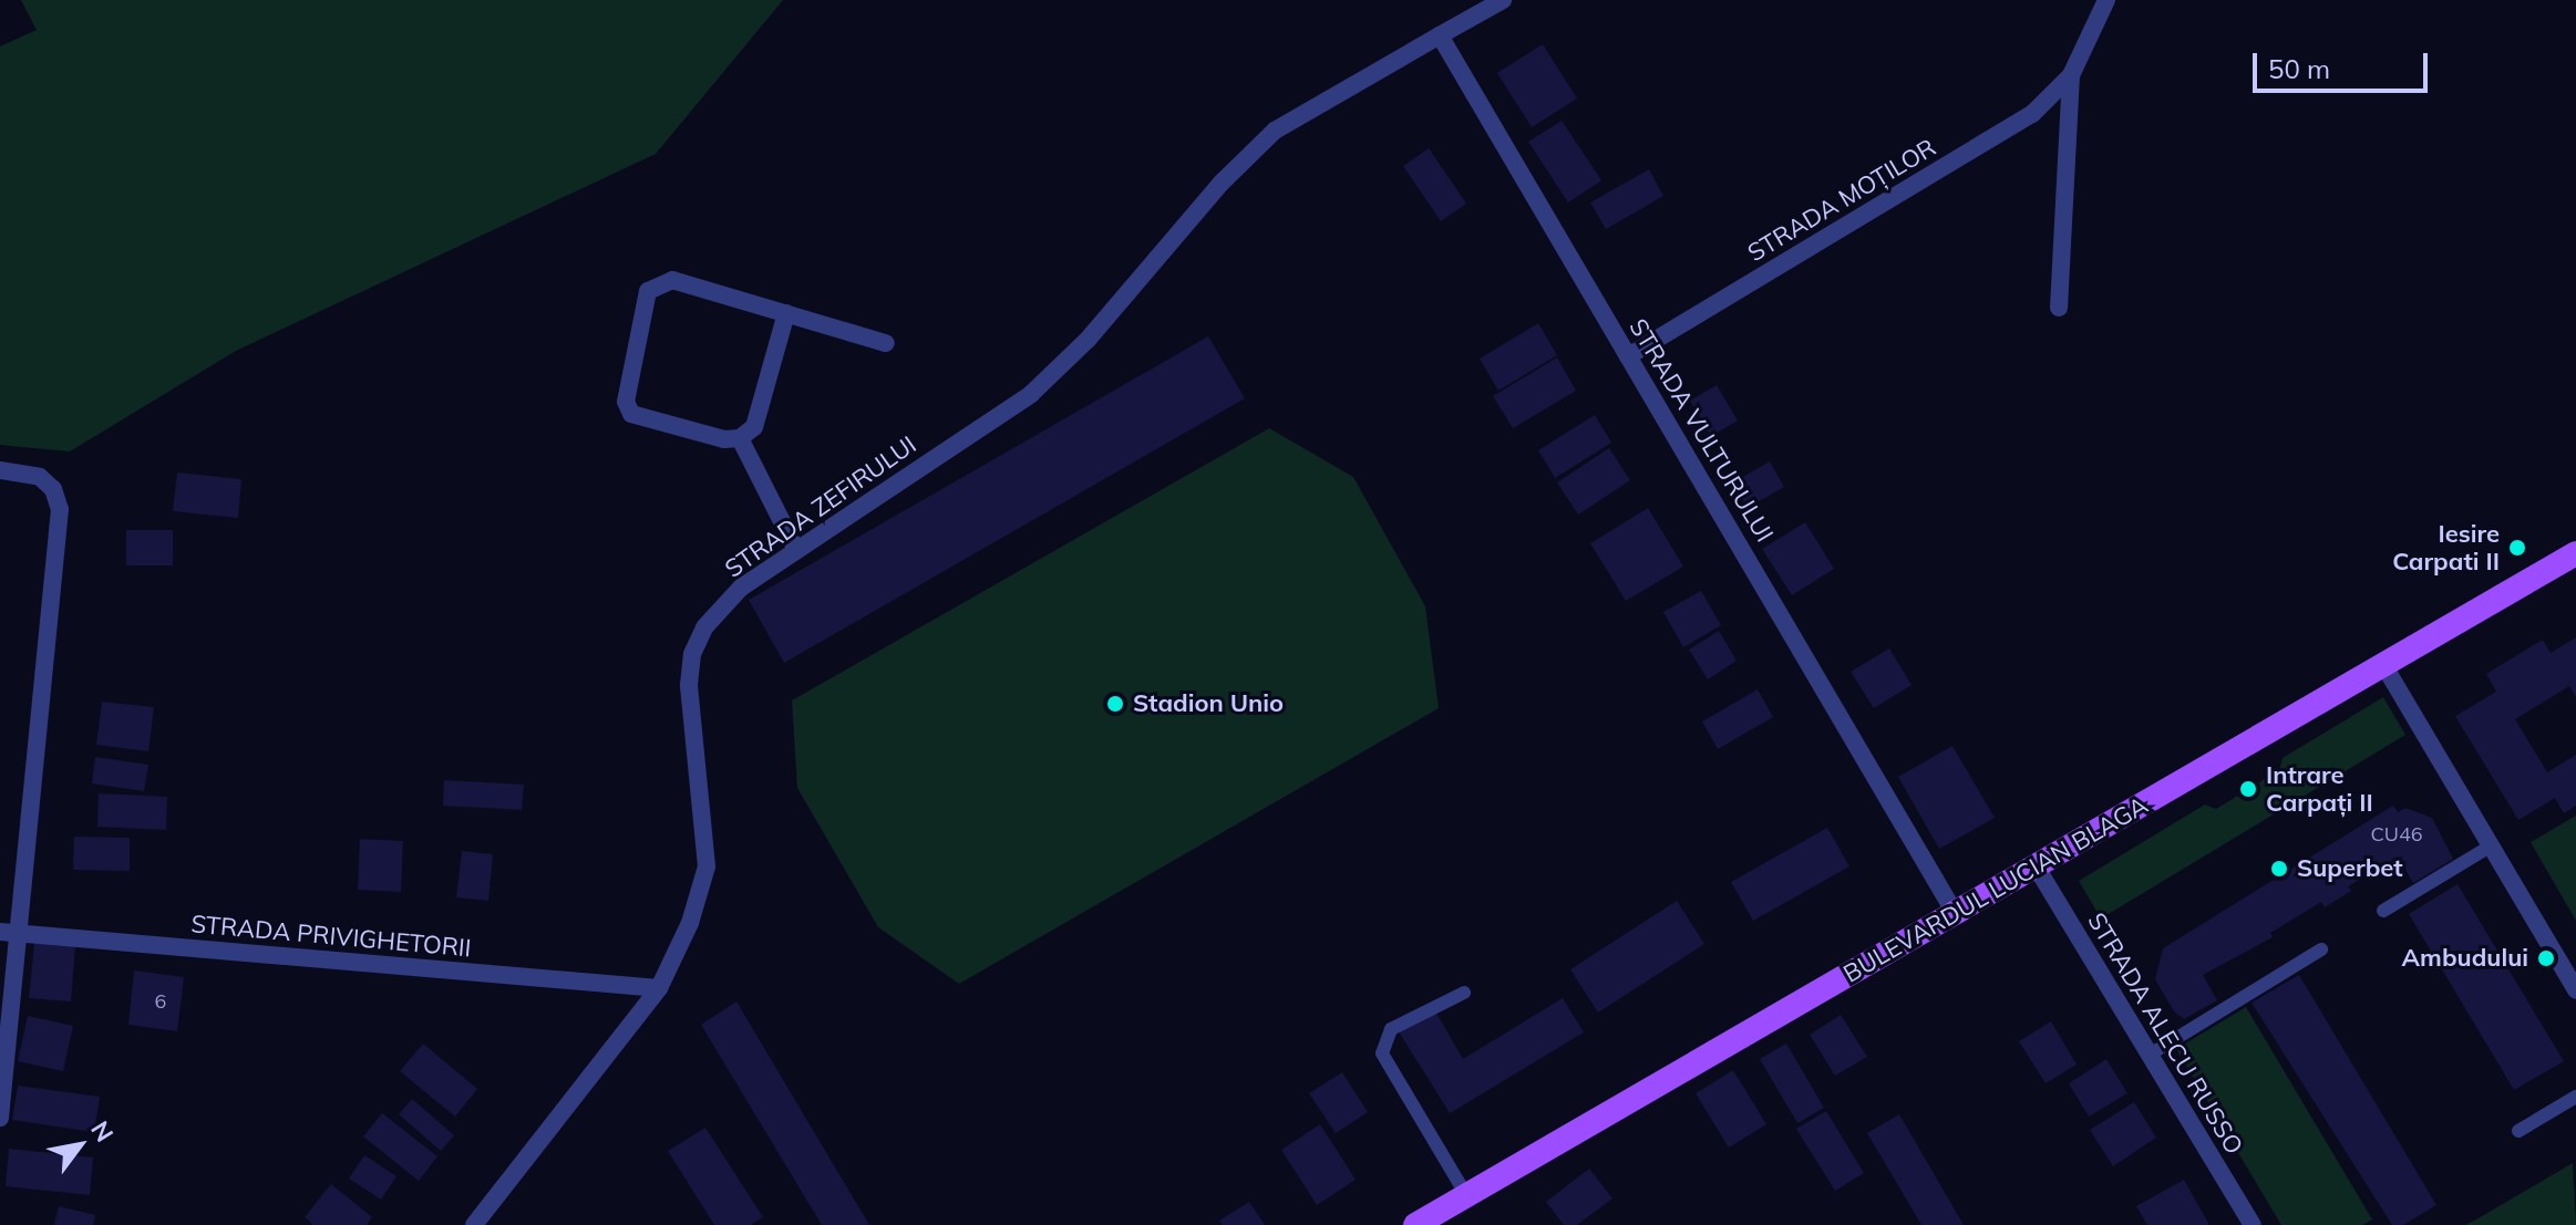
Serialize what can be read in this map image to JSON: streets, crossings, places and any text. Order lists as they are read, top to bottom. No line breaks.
{"streets":{"main road":["BULEVARDUL LUCIAN BLAGA"],"street":["STRADA MOȚILOR","STRADA VULTURULUI","STRADA ZEFIRULUI","STRADA PRIVIGHETORII","STRADA ALECU RUSSO"]},"crossings":[["STRADA MOȚILOR","STRADA VULTURULUI"],["STRADA VULTURULUI","STRADA ZEFIRULUI"],["STRADA VULTURULUI","BULEVARDUL LUCIAN BLAGA"],["STRADA ZEFIRULUI","STRADA PRIVIGHETORII"],["BULEVARDUL LUCIAN BLAGA","STRADA ALECU RUSSO"]],"places":["Iesire Carpati II","Stadion Unio","Intrare Carpați II","Superbet","Ambudului"],"house_numbers":["CU46","6"],"scale_bar":"50 m","north":"top right"}
